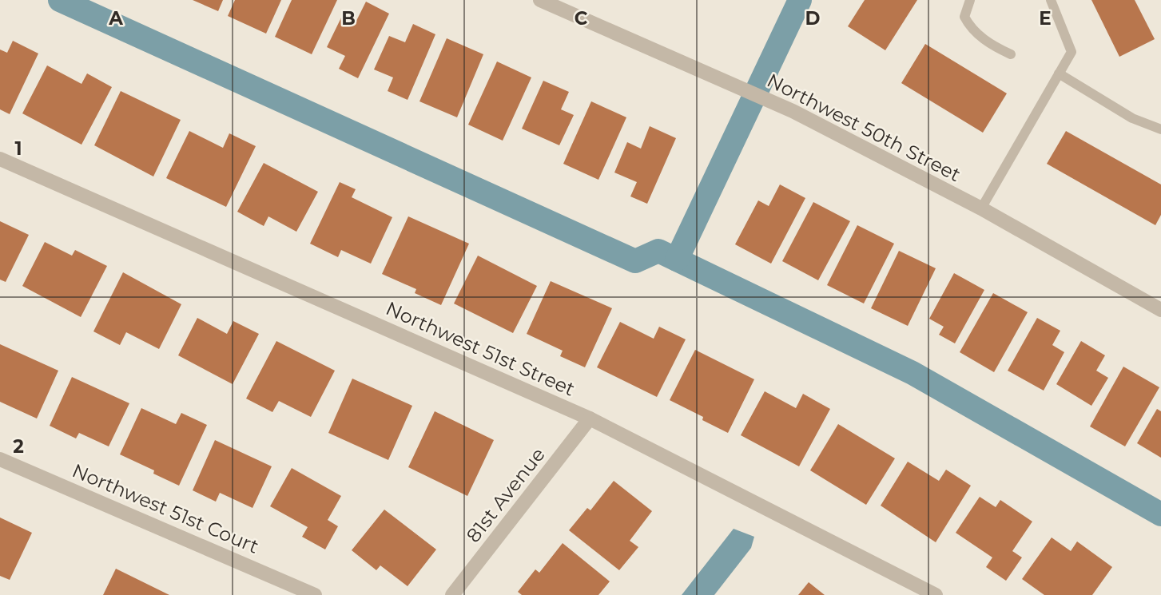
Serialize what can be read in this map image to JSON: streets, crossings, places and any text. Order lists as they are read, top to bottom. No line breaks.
{"streets":{"street":["Northwest 50th Street","Northwest 51st Street","81st Avenue","Northwest 51st Court"]},"crossings":[["Northwest 51st Street","81st Avenue"]],"grid":{"columns":["A","B","C","D","E"],"rows":["1","2"]}}
